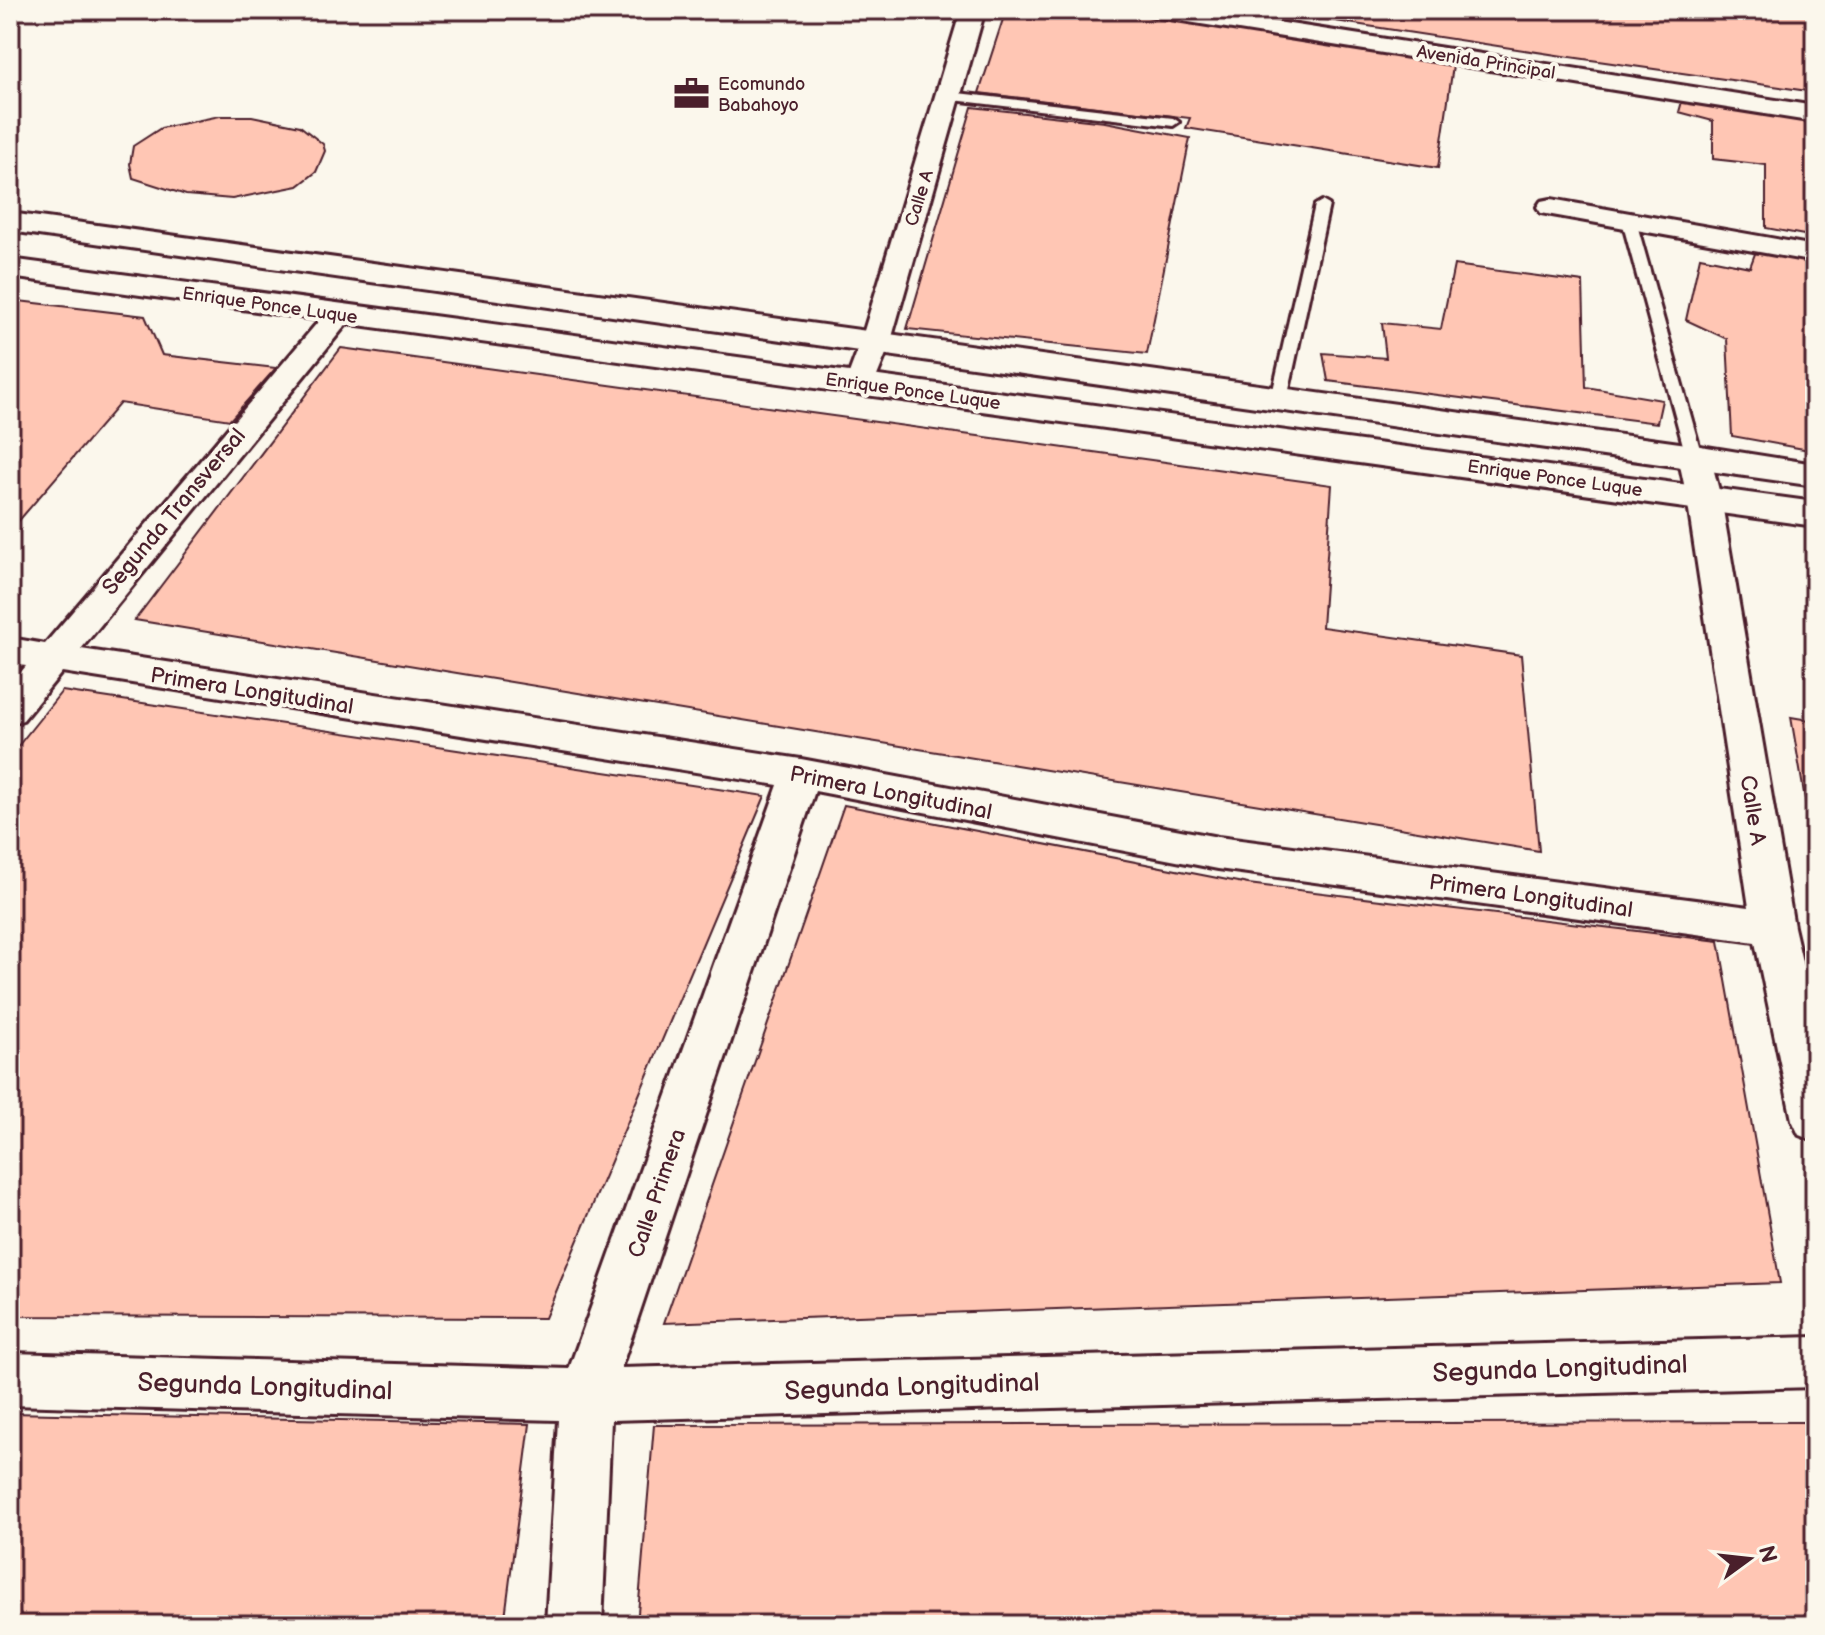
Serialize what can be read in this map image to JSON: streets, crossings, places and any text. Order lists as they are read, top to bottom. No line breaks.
{"streets":{"main road":["Enrique Ponce Luque"],"street":["Avenida Principal","Calle A","Segunda Transversal","Primera Longitudinal","Calle Primera","Segunda Longitudinal"]},"crossings":[["Calle A","Enrique Ponce Luque"],["Calle A","Primera Longitudinal"],["Enrique Ponce Luque","Segunda Transversal"],["Segunda Transversal","Primera Longitudinal"],["Primera Longitudinal","Calle Primera"],["Calle Primera","Segunda Longitudinal"]],"places":{"office":["Ecomundo Babahoyo"]},"north":"right"}
